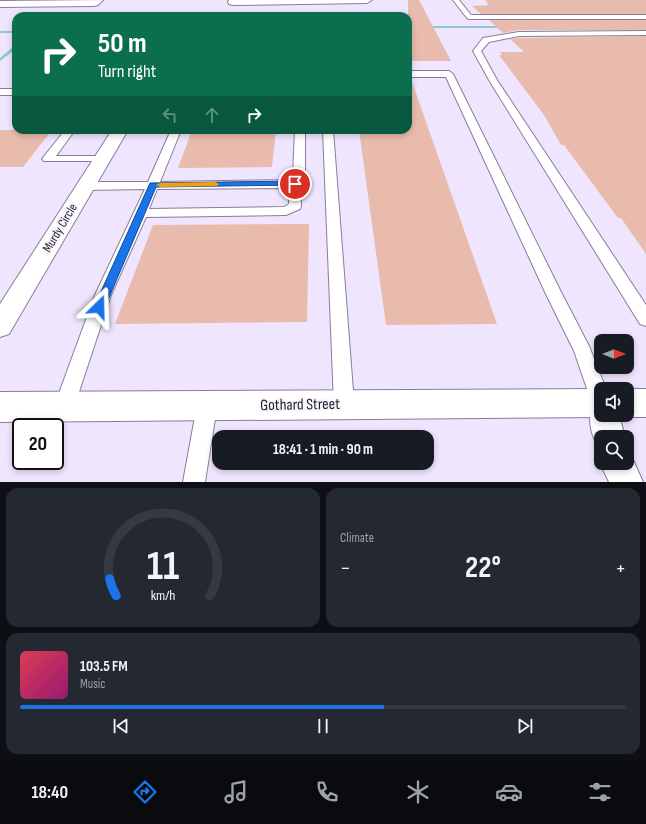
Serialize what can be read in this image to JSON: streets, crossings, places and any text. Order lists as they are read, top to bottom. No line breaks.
{"streets":{"street":["Murdy Circle","Gothard Street"]},"north":"right","page":{"turn":["50 m","Turn right"],"limit":"20","trip":"18:41 · 1 min · 90 m","tile":"Climate","heat":["−","22°","+"],"song":["103.5 FM","Music"],"tabs":"18:40","gauge":["11","km/h"]}}
